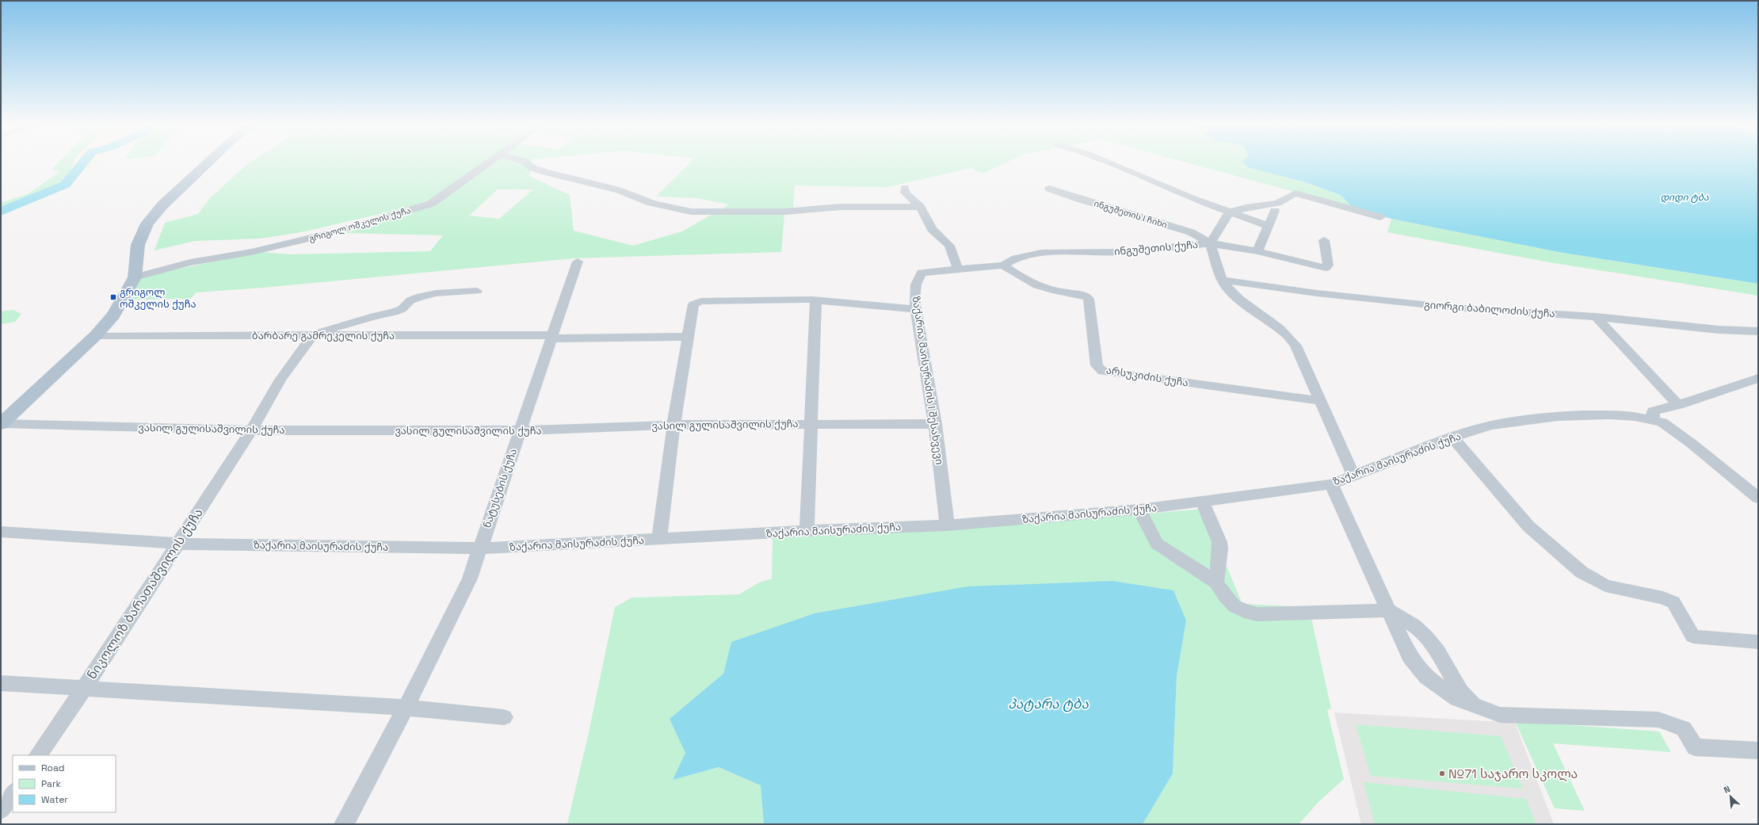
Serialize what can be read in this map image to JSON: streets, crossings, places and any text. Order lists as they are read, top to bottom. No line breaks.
{"streets":{"street":["ინგუშეთის I ჩიხი","გრიგოლ ოშკელის ქუჩა","ინგუშეთის ქუჩა","გიორგი ბაბილოძის ქუჩა","ბარბარე გამრეკელის ქუჩა","არსუკიძის ქუჩა","ზაქარია მაისურაძის I შესახვევი","ვასილ გულისაშვილის ქუჩა","ზაქარია მაისურაძის ქუჩა","ნატუსების ქუჩა","ნიკოლოზ ბარათაშვილის ქუჩა"]},"crossings":[["ინგუშეთის I ჩიხი","ინგუშეთის ქუჩა"],["ინგუშეთის ქუჩა","გიორგი ბაბილოძის ქუჩა"],["ინგუშეთის ქუჩა","არსუკიძის ქუჩა"],["ინგუშეთის ქუჩა","ზაქარია მაისურაძის I შესახვევი"],["ინგუშეთის ქუჩა","ზაქარია მაისურაძის ქუჩა"],["ბარბარე გამრეკელის ქუჩა","ნატუსების ქუჩა"],["ბარბარე გამრეკელის ქუჩა","ნიკოლოზ ბარათაშვილის ქუჩა"],["ზაქარია მაისურაძის I შესახვევი","ვასილ გულისაშვილის ქუჩა"],["ზაქარია მაისურაძის I შესახვევი","ზაქარია მაისურაძის ქუჩა"],["ვასილ გულისაშვილის ქუჩა","ნატუსების ქუჩა"],["ვასილ გულისაშვილის ქუჩა","ნიკოლოზ ბარათაშვილის ქუჩა"],["ზაქარია მაისურაძის ქუჩა","ნატუსების ქუჩა"],["ზაქარია მაისურაძის ქუჩა","ნიკოლოზ ბარათაშვილის ქუჩა"]],"water":["დიდი ტბა","პატარა ტბა"],"places":{"transit":["გრიგოლ ოშკელის ქუჩა"],"other":["№71 საჯარო სკოლა"]},"legend":["Road","Park","Water"],"north":"top left"}
